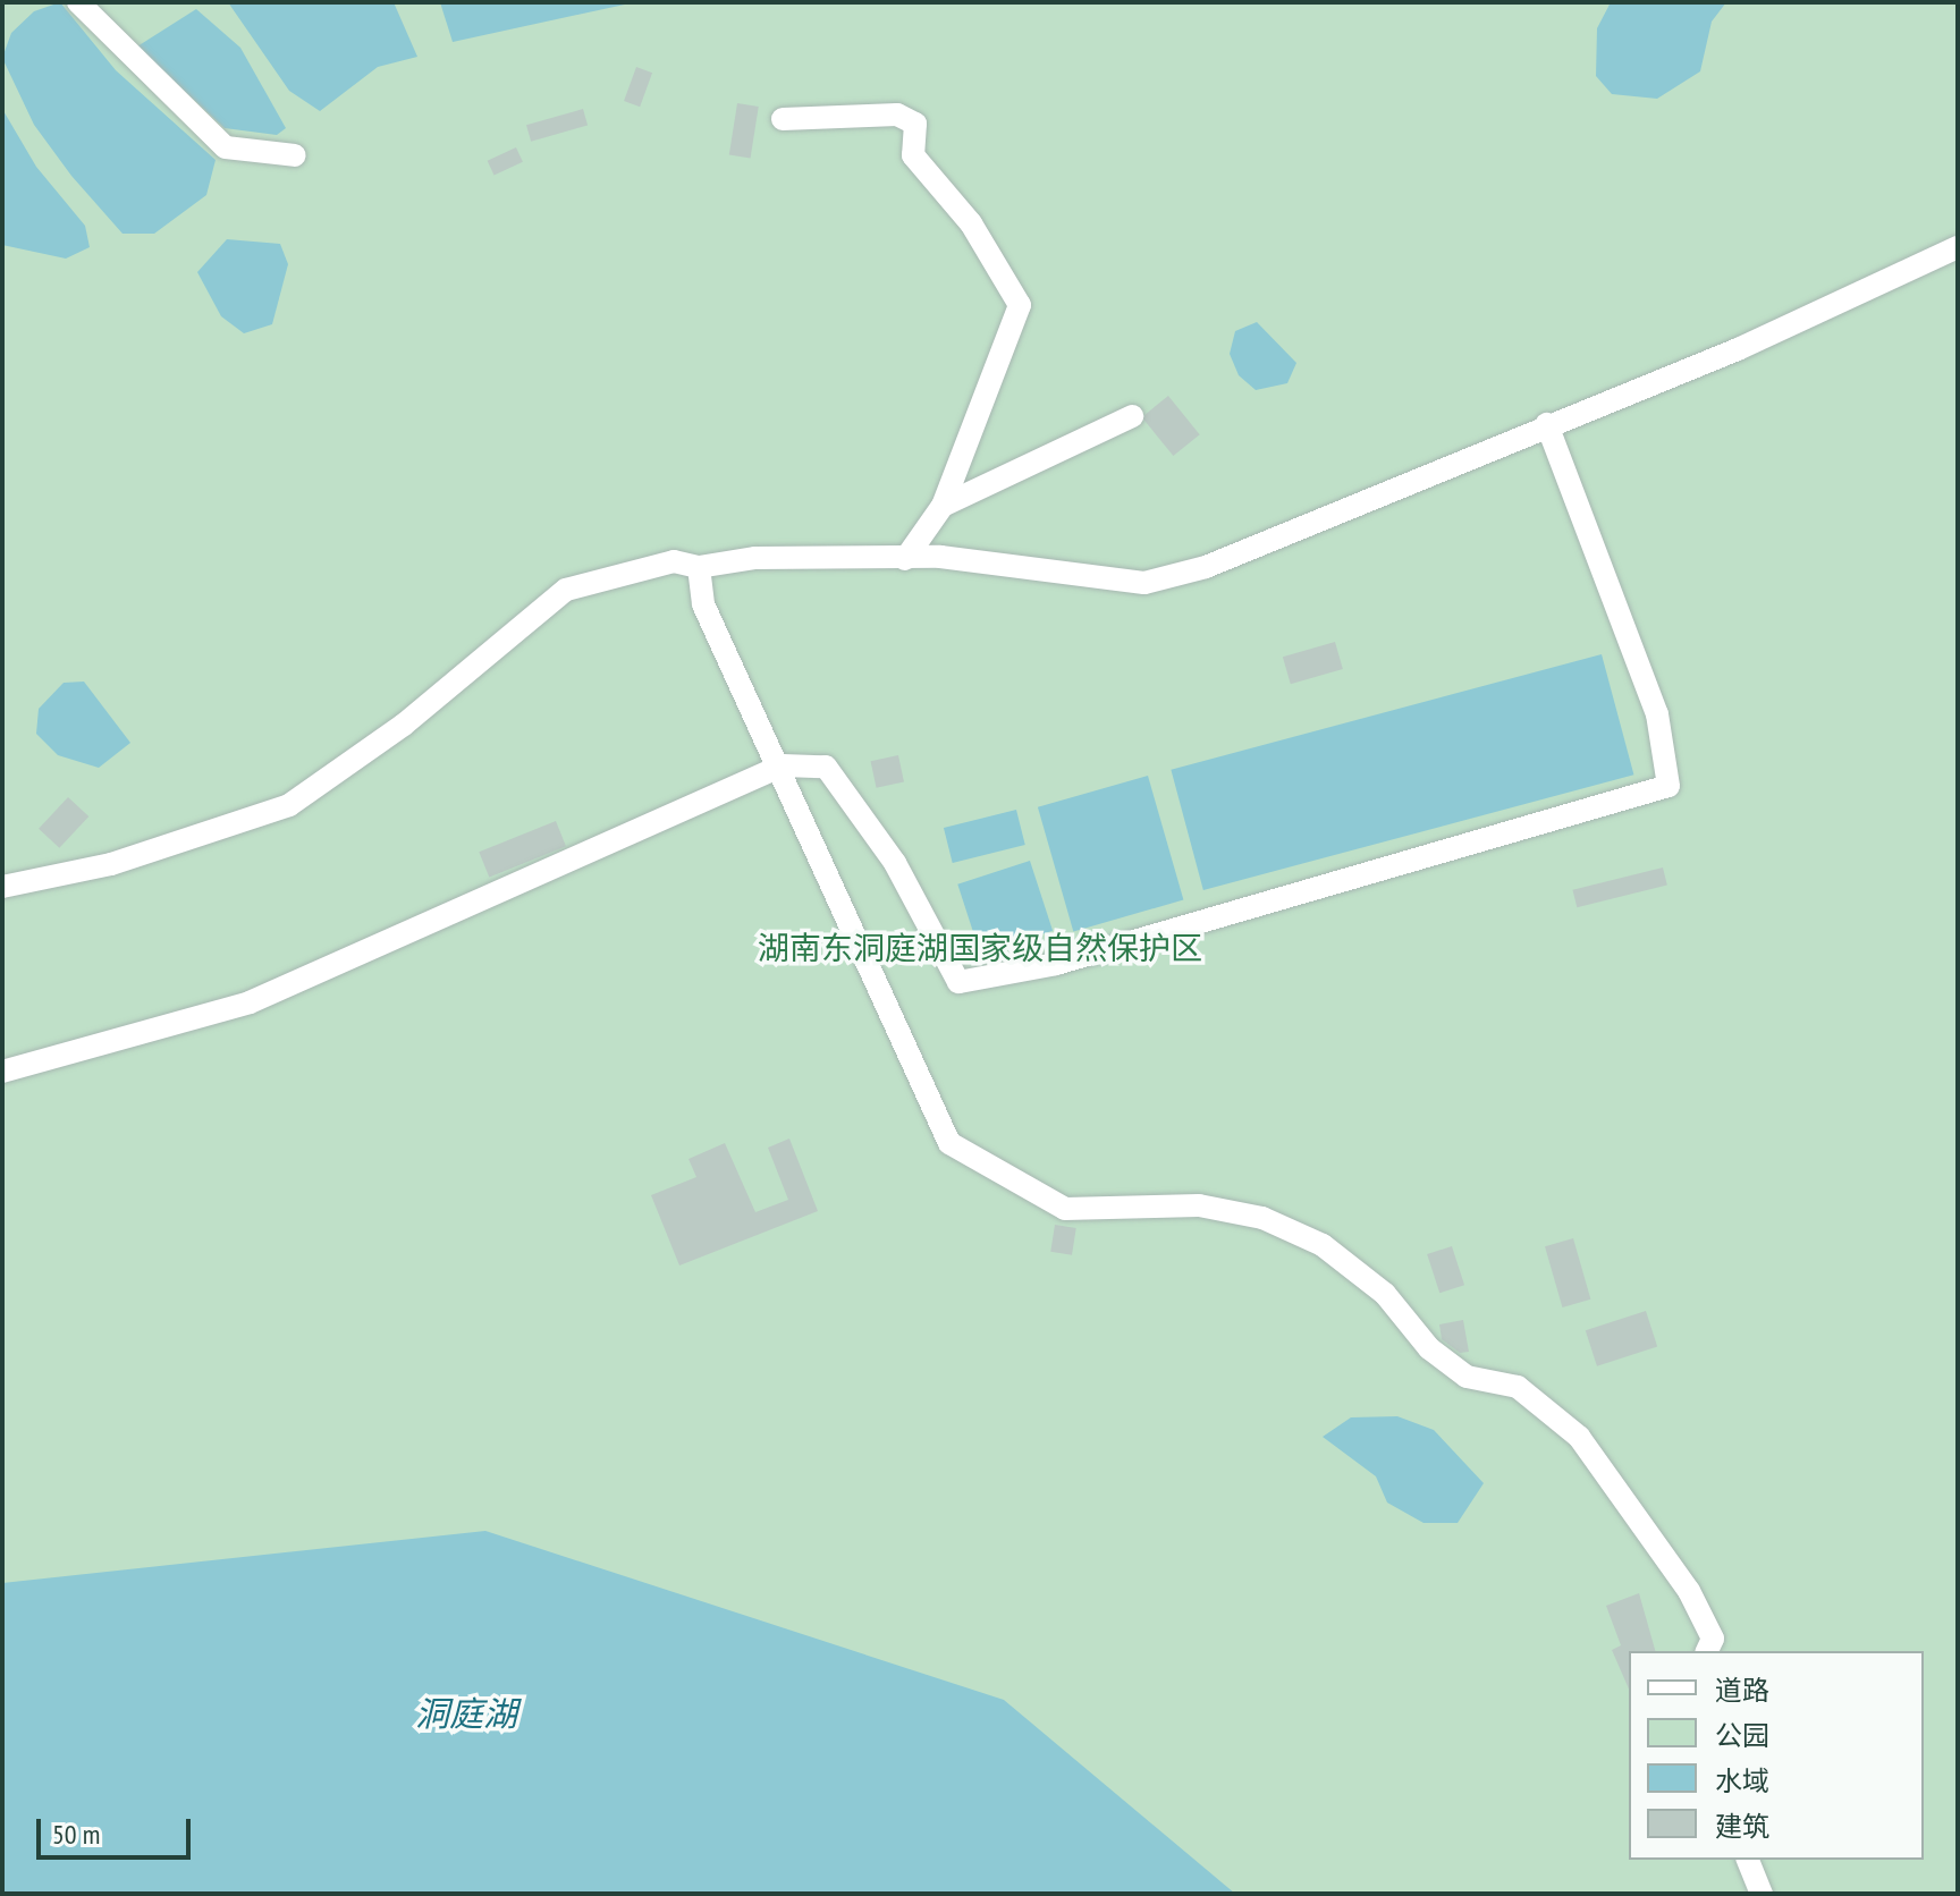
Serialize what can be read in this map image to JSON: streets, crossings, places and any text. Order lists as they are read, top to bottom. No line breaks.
{"water":["洞庭湖"],"parks":["湖南东洞庭湖国家级自然保护区"],"legend":["道路","公园","水域","建筑"],"scale_bar":"50 m"}
